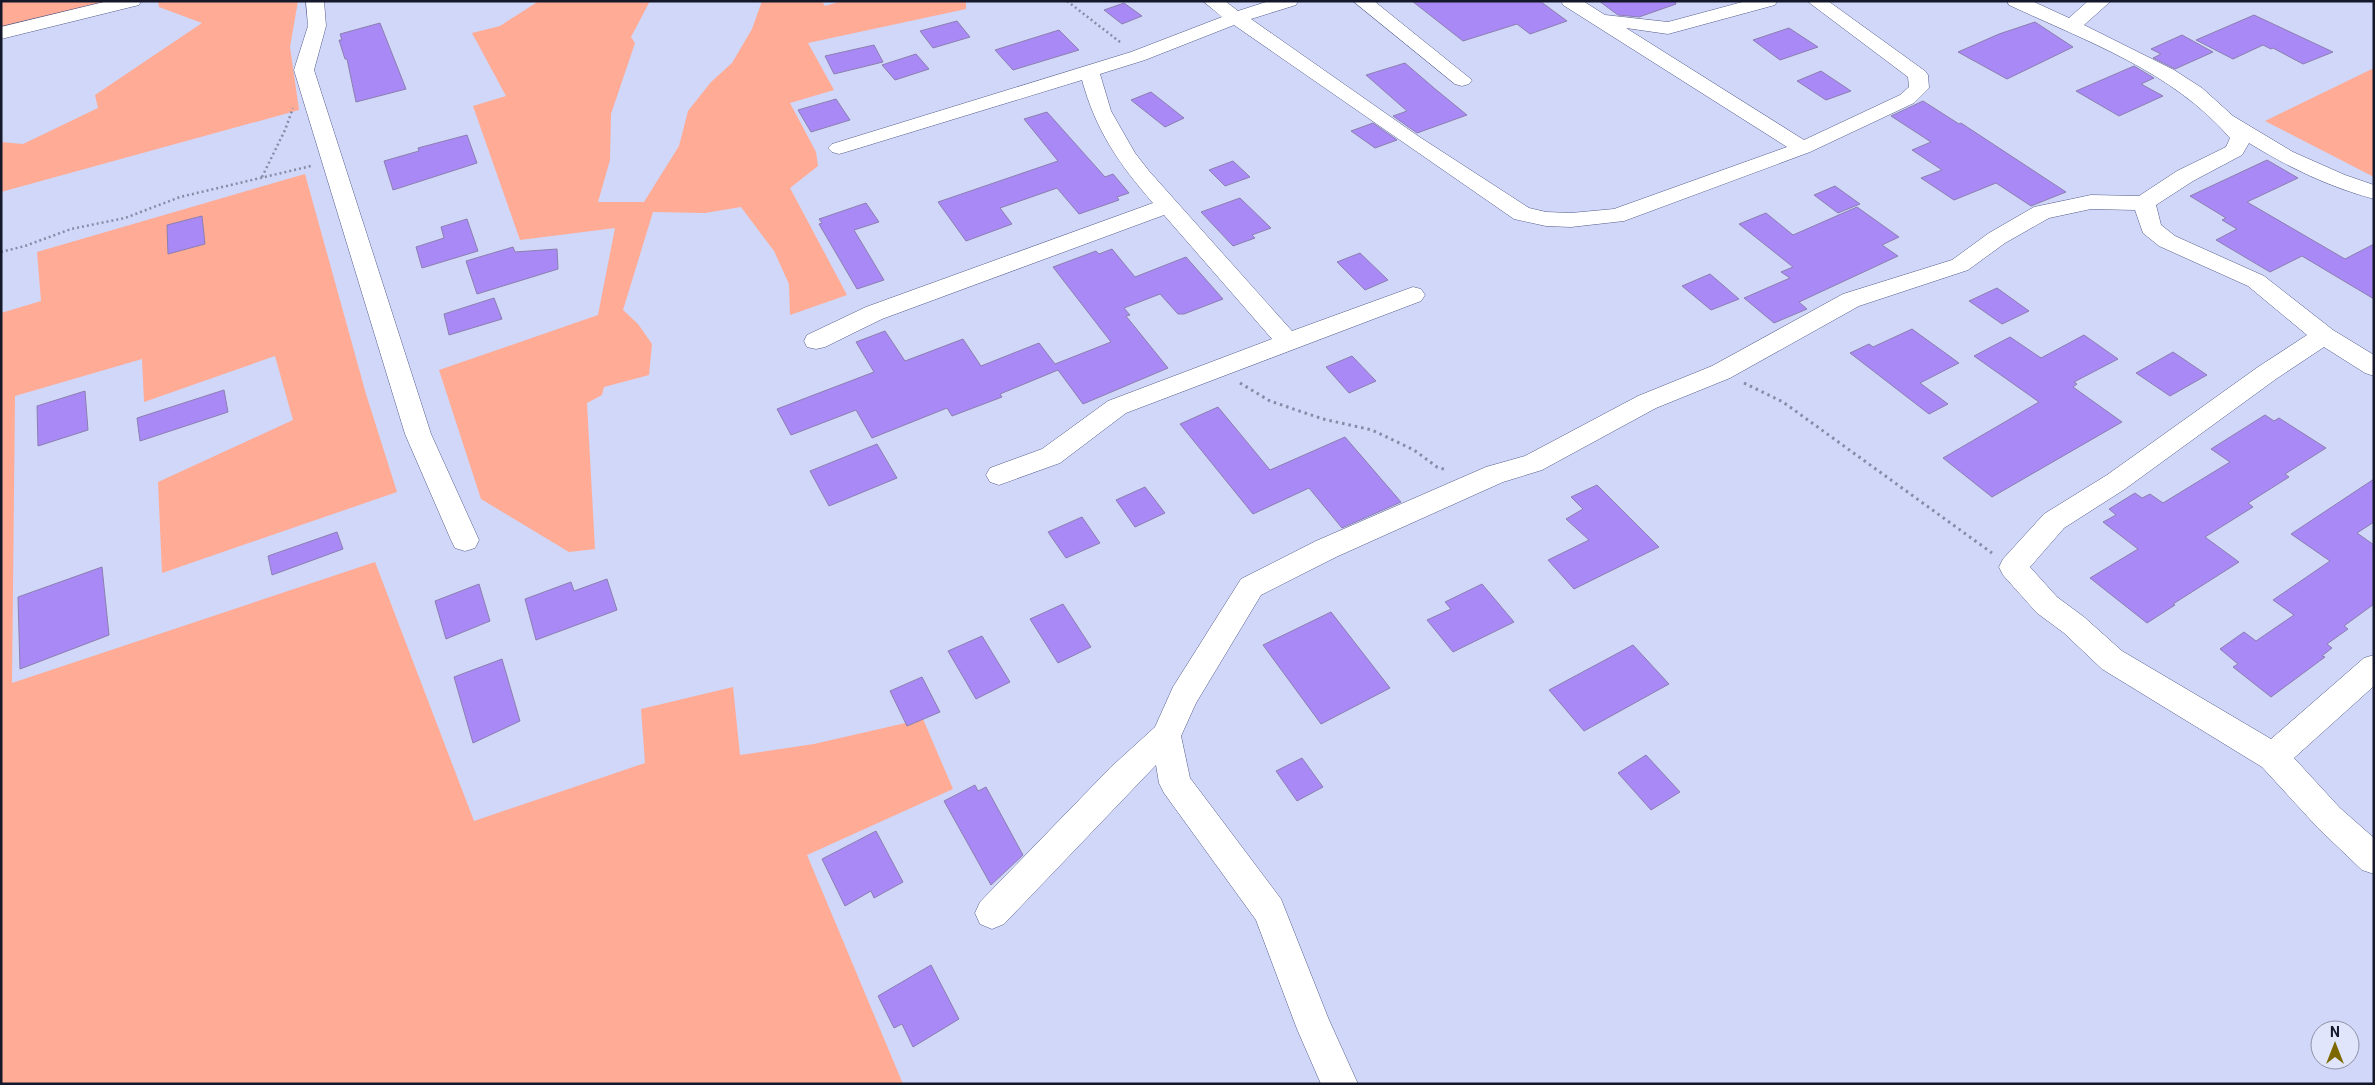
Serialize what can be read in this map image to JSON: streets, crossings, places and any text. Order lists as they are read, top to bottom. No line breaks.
{"north":"top"}
